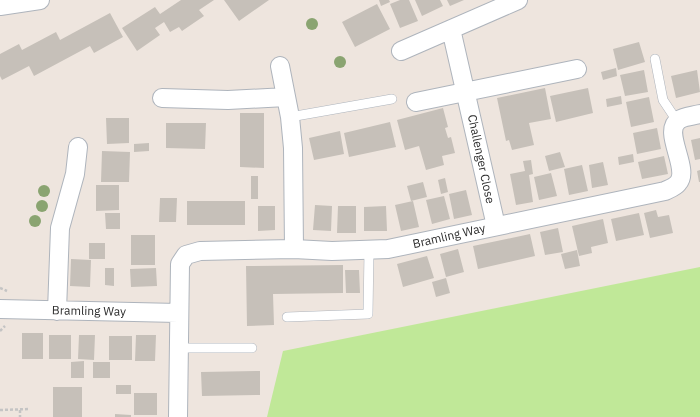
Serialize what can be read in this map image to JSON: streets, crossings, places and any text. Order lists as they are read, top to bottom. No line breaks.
{"streets":{"street":["Challenger Close","Bramling Way"]},"crossings":[["Challenger Close","Bramling Way"]]}
